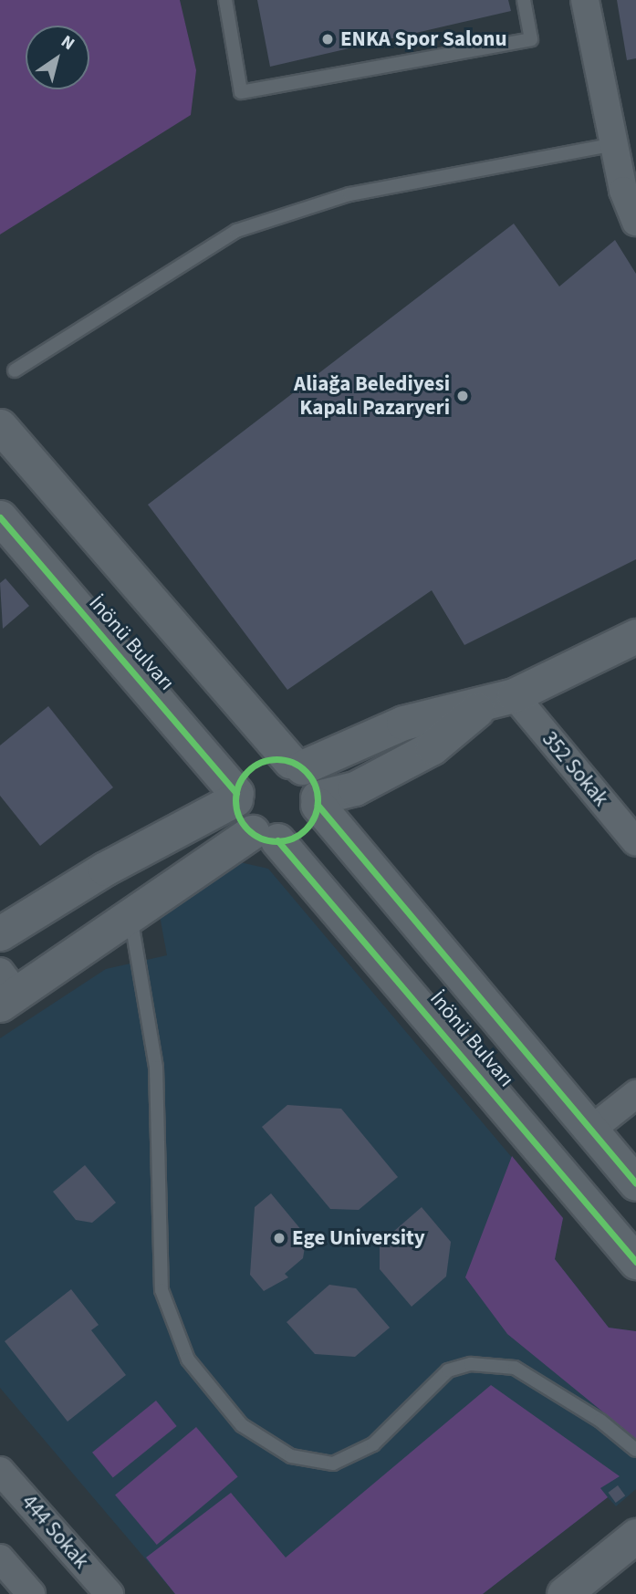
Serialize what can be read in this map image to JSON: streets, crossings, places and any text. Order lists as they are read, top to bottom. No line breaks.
{"streets":{"street":["İnönü Bulvarı","352 Sokak","444 Sokak"]},"places":["ENKA Spor Salonu","Aliağa Belediyesi Kapalı Pazaryeri","Ege University"],"north":"top right"}
